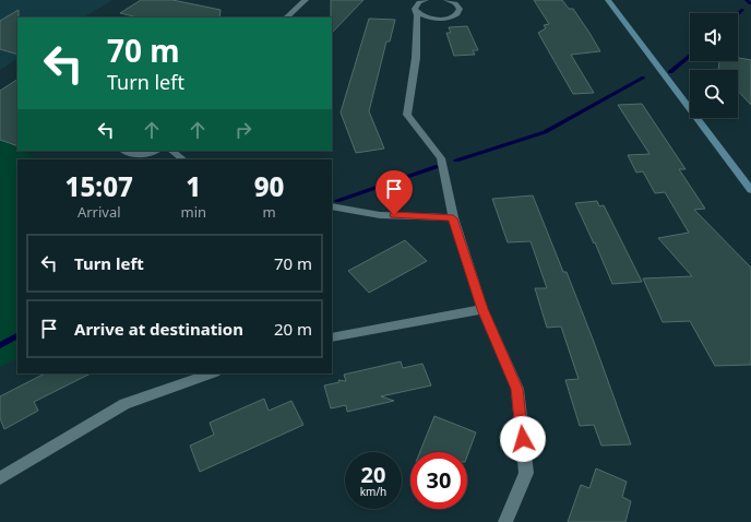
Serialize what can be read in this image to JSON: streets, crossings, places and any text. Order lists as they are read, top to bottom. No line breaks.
{"page":{"turn":["70 m","Turn left"],"eta":["15:07","Arrival","1","min","90","m"],"list":[{"name":"Turn left","value":"70 m"},{"name":"Arrive at destination","value":"20 m"}],"speed":"20 km/h","limit":"30"}}
